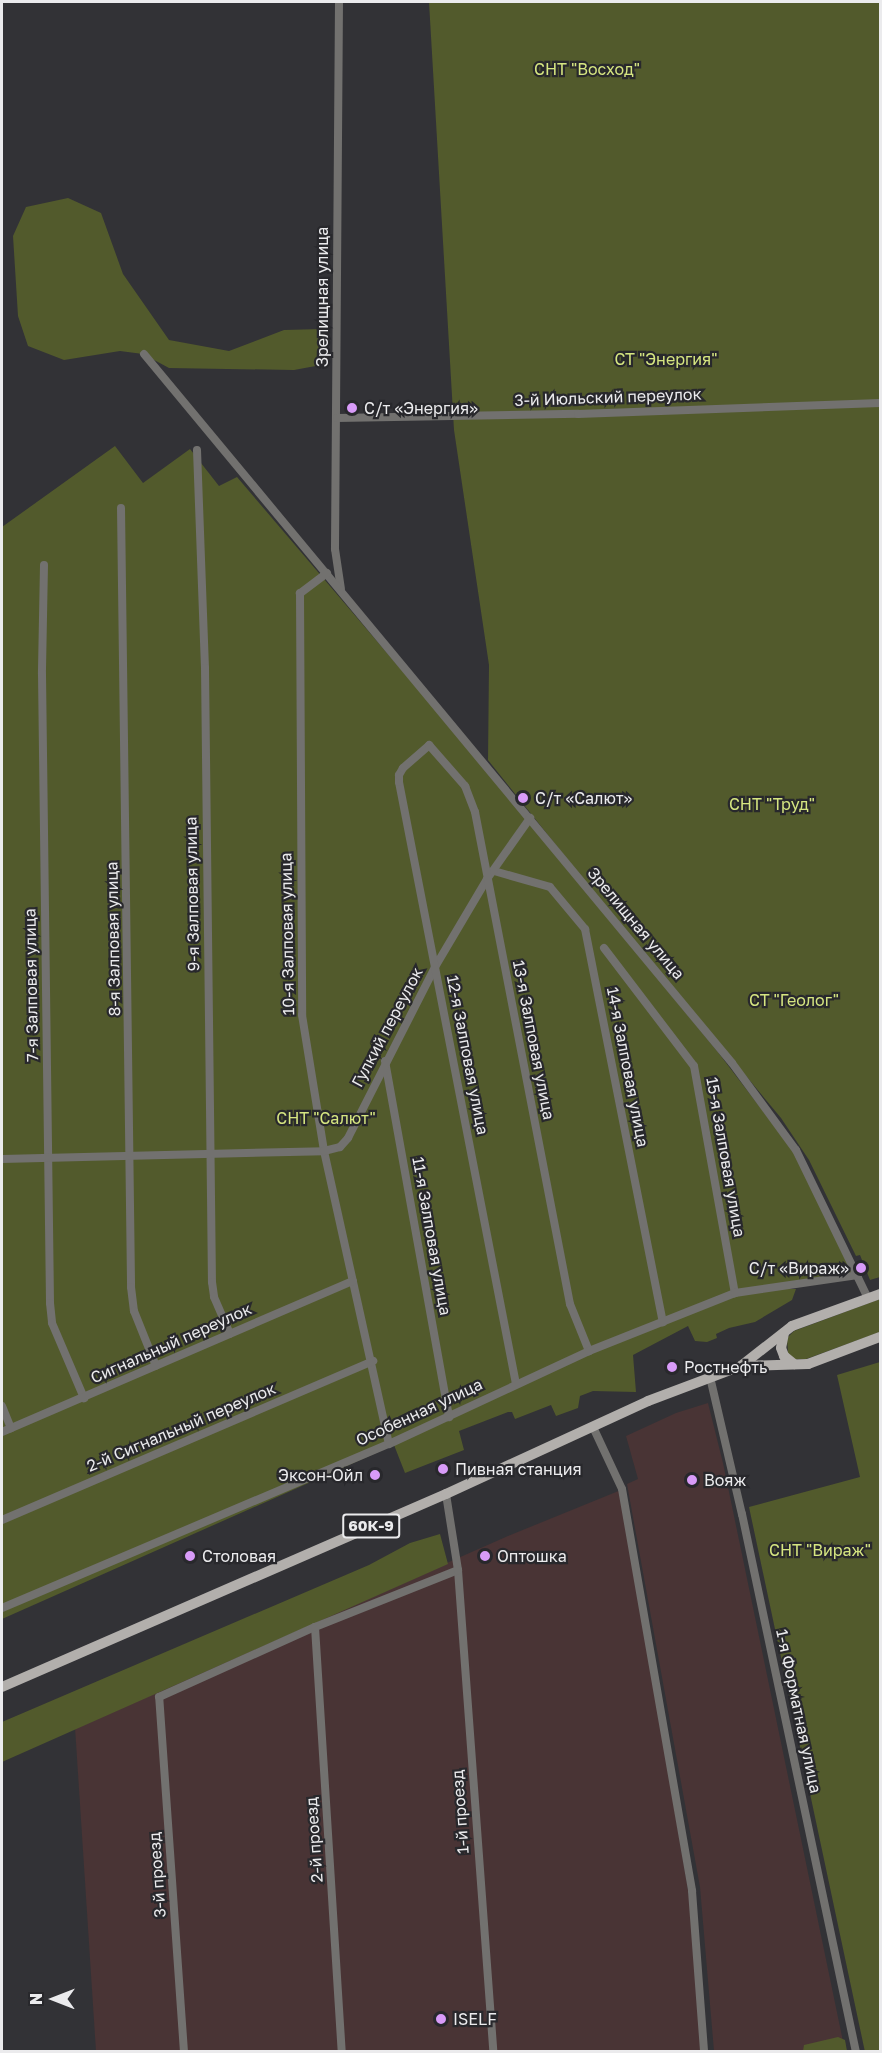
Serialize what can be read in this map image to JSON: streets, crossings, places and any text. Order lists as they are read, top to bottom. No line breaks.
{"streets":{"main road":["60К-9"],"street":["Зрелищная улица","3-й Июльский переулок","9-я Залповая улица","10-я Залповая улица","8-я Залповая улица","7-я Залповая улица","Гулкий переулок","13-я Залповая улица","12-я Залповая улица","14-я Залповая улица","15-я Залповая улица","11-я Залповая улица","Сигнальный переулок","Особенная улица","2-й Сигнальный переулок","1-я Форматная улица","1-й проезд","2-й проезд","3-й проезд"]},"crossings":[["Зрелищная улица","3-й Июльский переулок"],["Зрелищная улица","10-я Залповая улица"],["Зрелищная улица","Гулкий переулок"],["Зрелищная улица","Особенная улица"],["9-я Залповая улица","Гулкий переулок"],["9-я Залповая улица","Сигнальный переулок"],["10-я Залповая улица","Гулкий переулок"],["10-я Залповая улица","Сигнальный переулок"],["10-я Залповая улица","Особенная улица"],["10-я Залповая улица","2-й Сигнальный переулок"],["8-я Залповая улица","Гулкий переулок"],["8-я Залповая улица","Сигнальный переулок"],["7-я Залповая улица","Гулкий переулок"],["7-я Залповая улица","Сигнальный переулок"],["Гулкий переулок","13-я Залповая улица"],["Гулкий переулок","12-я Залповая улица"],["Гулкий переулок","14-я Залповая улица"],["Гулкий переулок","11-я Залповая улица"],["13-я Залповая улица","12-я Залповая улица"],["13-я Залповая улица","Особенная улица"],["12-я Залповая улица","Особенная улица"],["14-я Залповая улица","Особенная улица"],["15-я Залповая улица","Особенная улица"],["11-я Залповая улица","Особенная улица"],["60К-9","1-я Форматная улица"],["60К-9","1-й проезд"],["2-й проезд","3-й проезд"]],"parks":["СНТ \"Восход\"","СТ \"Энергия\"","СНТ \"Труд\"","СТ \"Геолог\"","СНТ \"Салют\"","СНТ \"Вираж\""],"places":["С/т «Энергия»","С/т «Салют»","С/т «Вираж»","Ростнефть","Пивная станция","Эксон-Ойл","Вояж","Столовая","Оптошка","ISELF"],"north":"left"}
